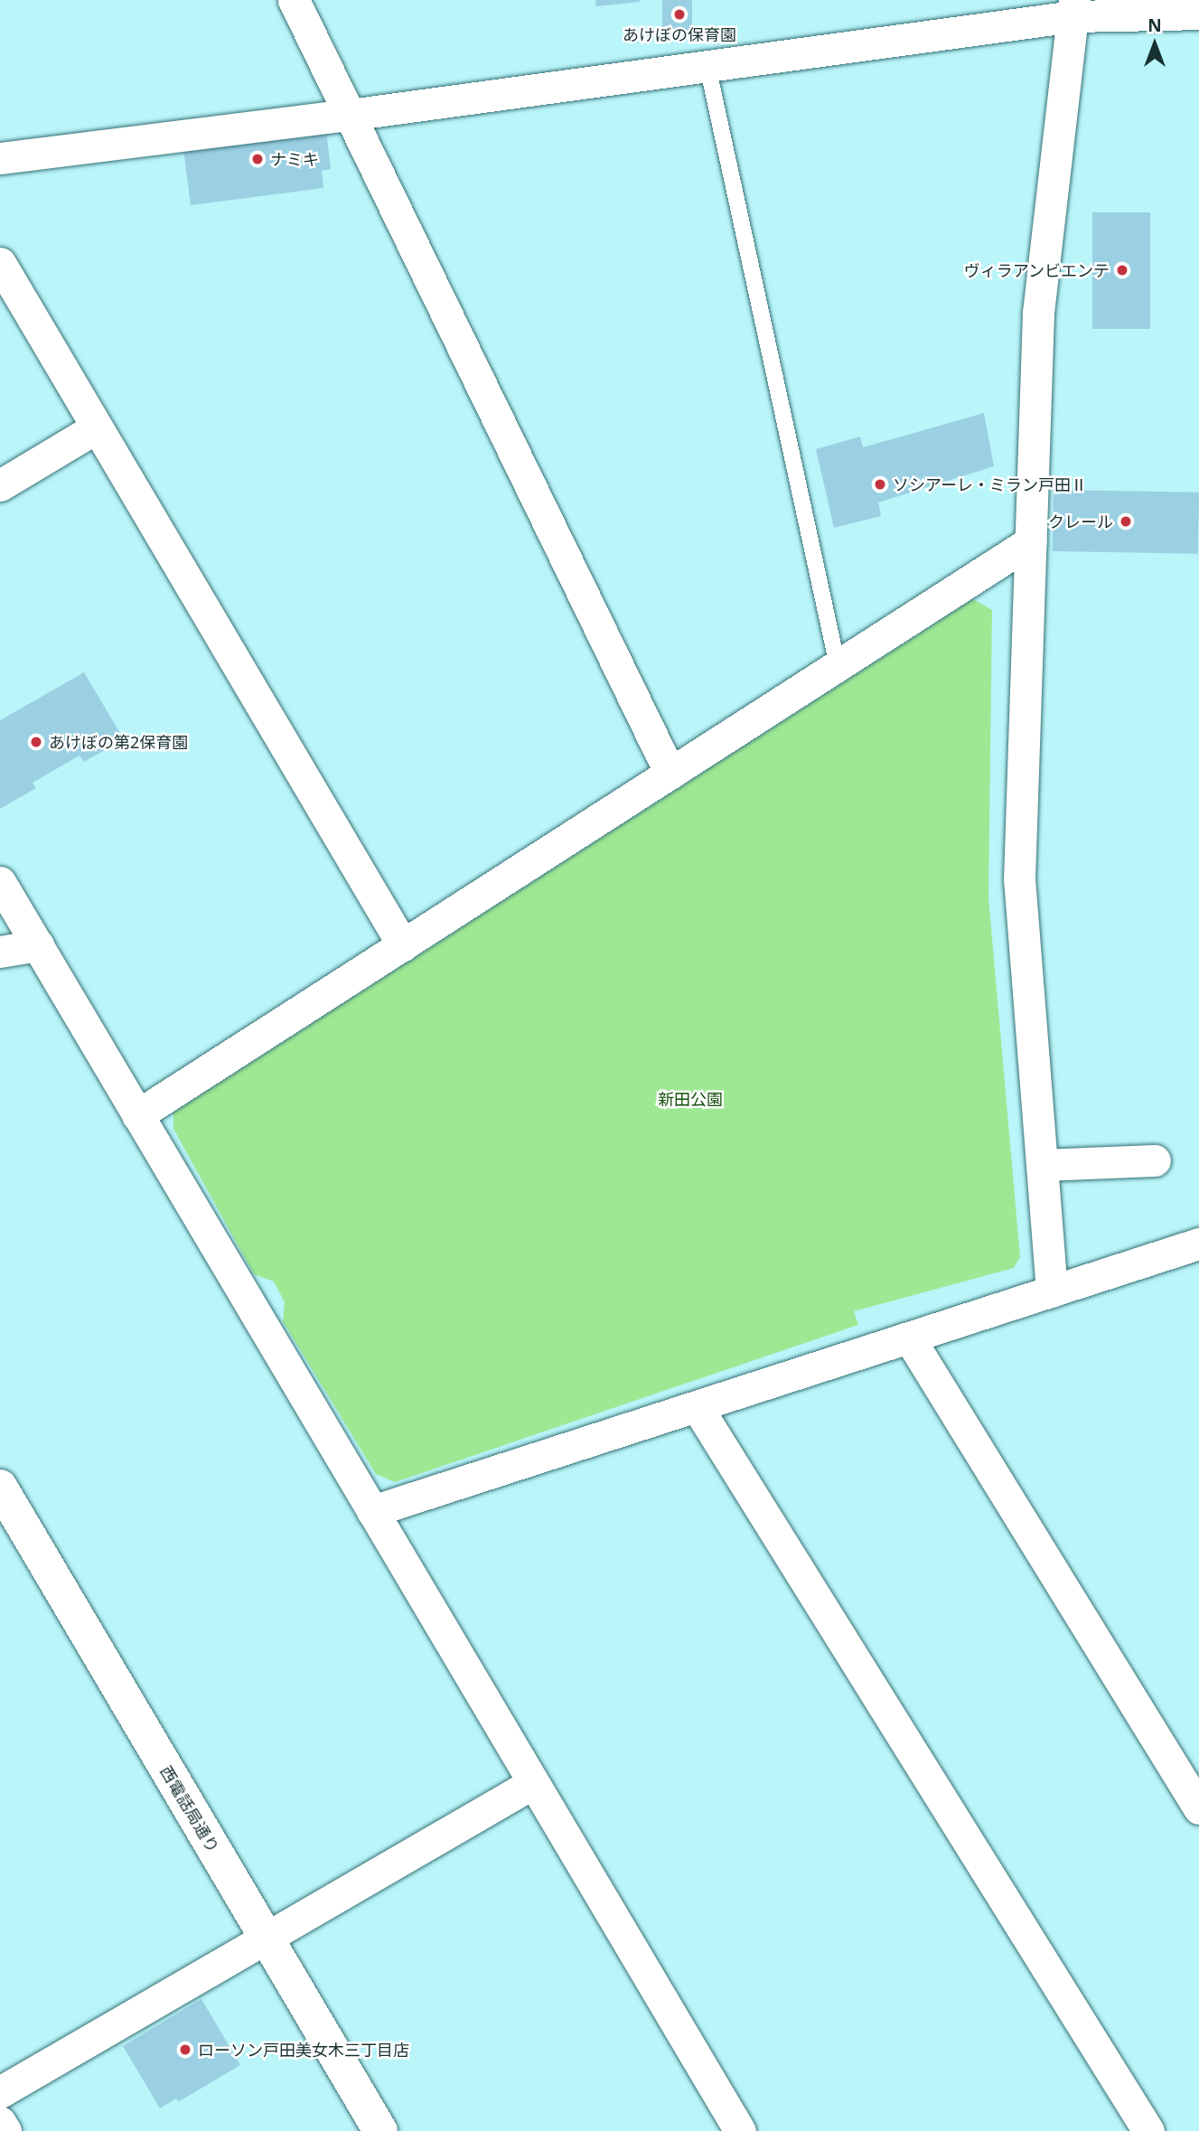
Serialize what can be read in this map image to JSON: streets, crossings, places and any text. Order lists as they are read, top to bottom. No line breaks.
{"streets":{"street":["西電話局通り"]},"parks":["新田公園"],"places":["あけぼの保育園","ナミキ","ヴィラアンビエンテ","ソシアーレ・ミラン戸田Ⅱ","クレール","あけぼの第2保育園","ローソン戸田美女木三丁目店"],"north":"top"}
